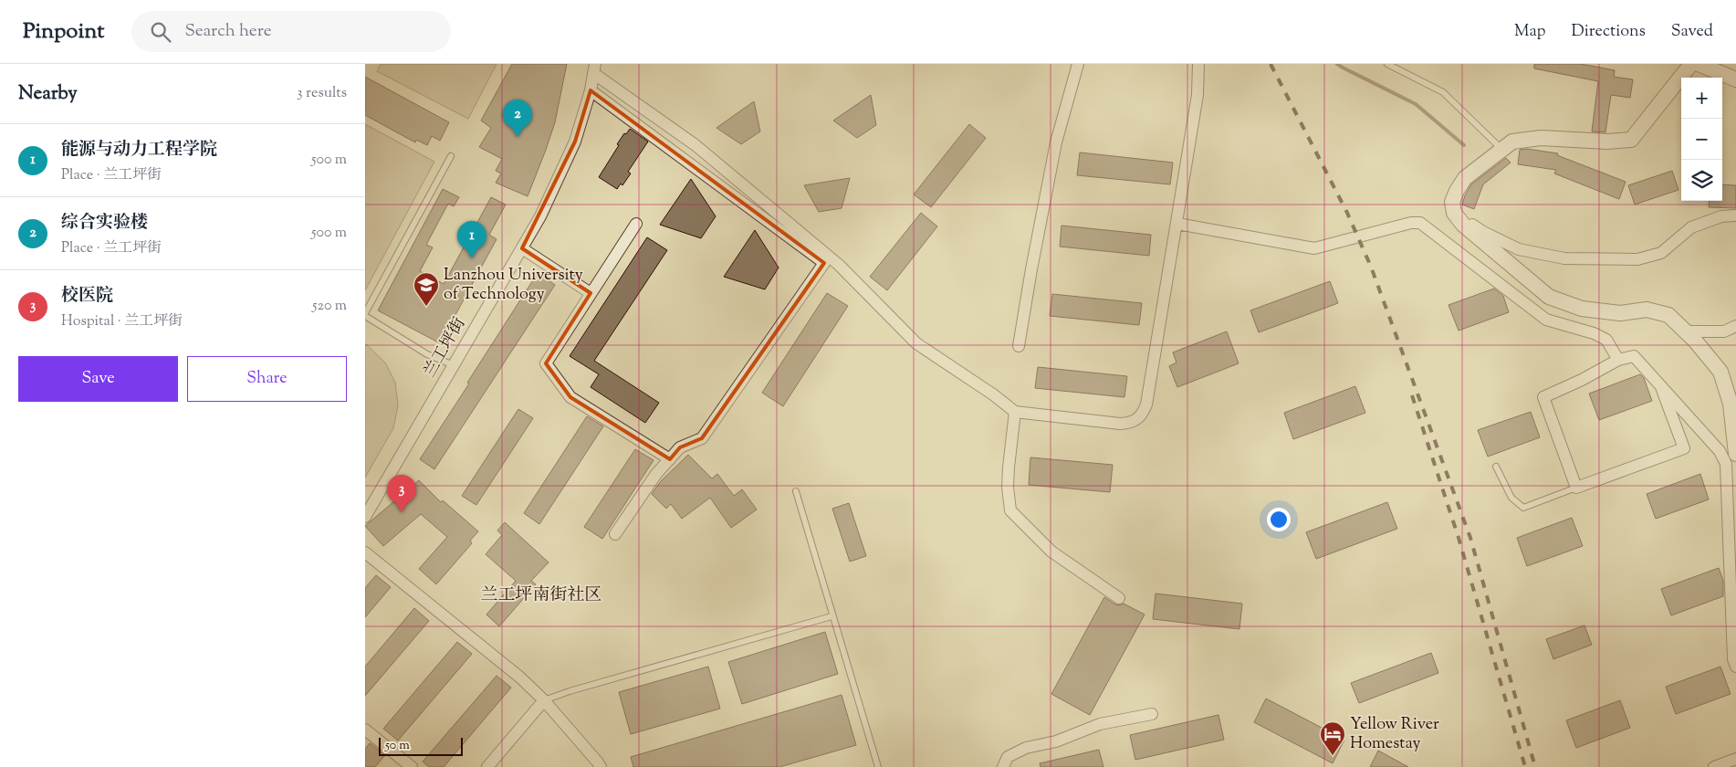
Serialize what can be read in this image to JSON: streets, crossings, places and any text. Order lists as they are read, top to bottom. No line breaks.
{"streets":{"street":["兰工坪街"]},"districts":["兰工坪南街社区"],"places":{"school or university":["Lanzhou University of Technology"],"hotel":["Yellow River Homestay"]},"scale_bar":"50 m","page":{"header":"Pinpoint","search":"Search here","nav":["Map","Directions","Saved"],"heading":["Nearby","3 results"],"map_buttons":["+","−"],"pins":["2","1","3"],"list":[{"mark":"1","name":"能源与动力工程学院","note":"Place · 兰工坪街","value":"500 m"},{"mark":"2","name":"综合实验楼","note":"Place · 兰工坪街","value":"500 m"},{"mark":"3","name":"校医院","note":"Hospital · 兰工坪街","value":"520 m"}],"buttons":["Save","Share"],"scale":"50 m"}}
